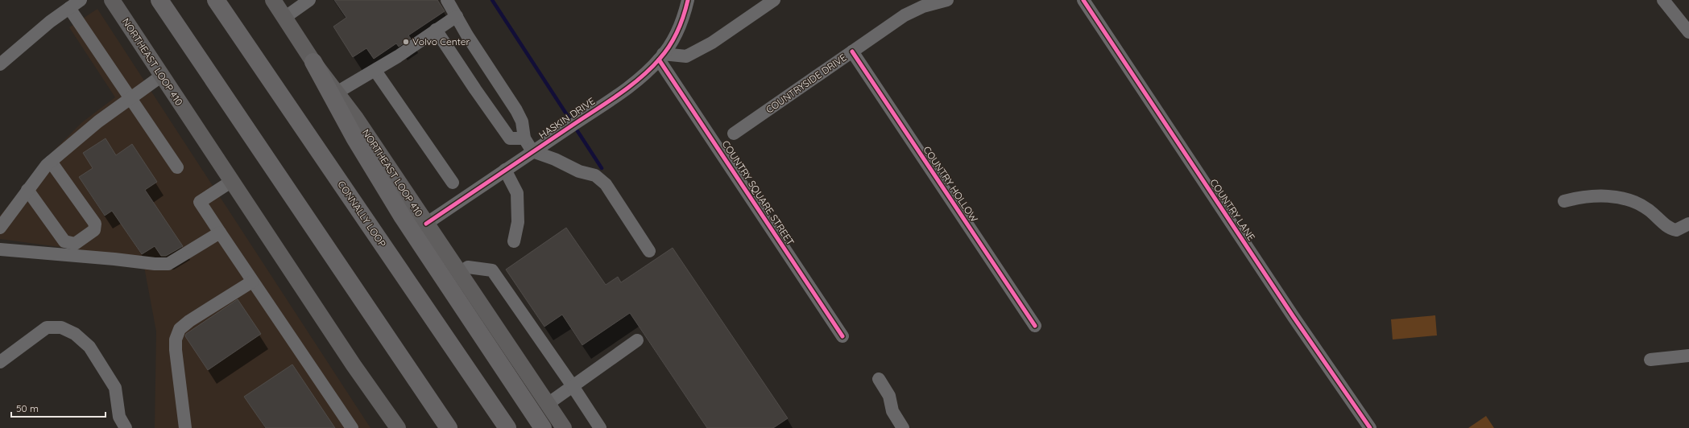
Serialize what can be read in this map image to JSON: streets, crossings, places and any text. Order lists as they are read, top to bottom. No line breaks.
{"streets":{"highway":["CONNALLY LOOP"],"main road":["NORTHEAST LOOP 410"],"street":["COUNTRYSIDE DRIVE","HASKIN DRIVE","COUNTRY HOLLOW","COUNTRY SQUARE STREET","COUNTRY LANE"]},"crossings":[["NORTHEAST LOOP 410","HASKIN DRIVE"],["COUNTRYSIDE DRIVE","COUNTRY HOLLOW"],["HASKIN DRIVE","COUNTRY SQUARE STREET"]],"places":["Volvo Center"],"scale_bar":"50 m"}
